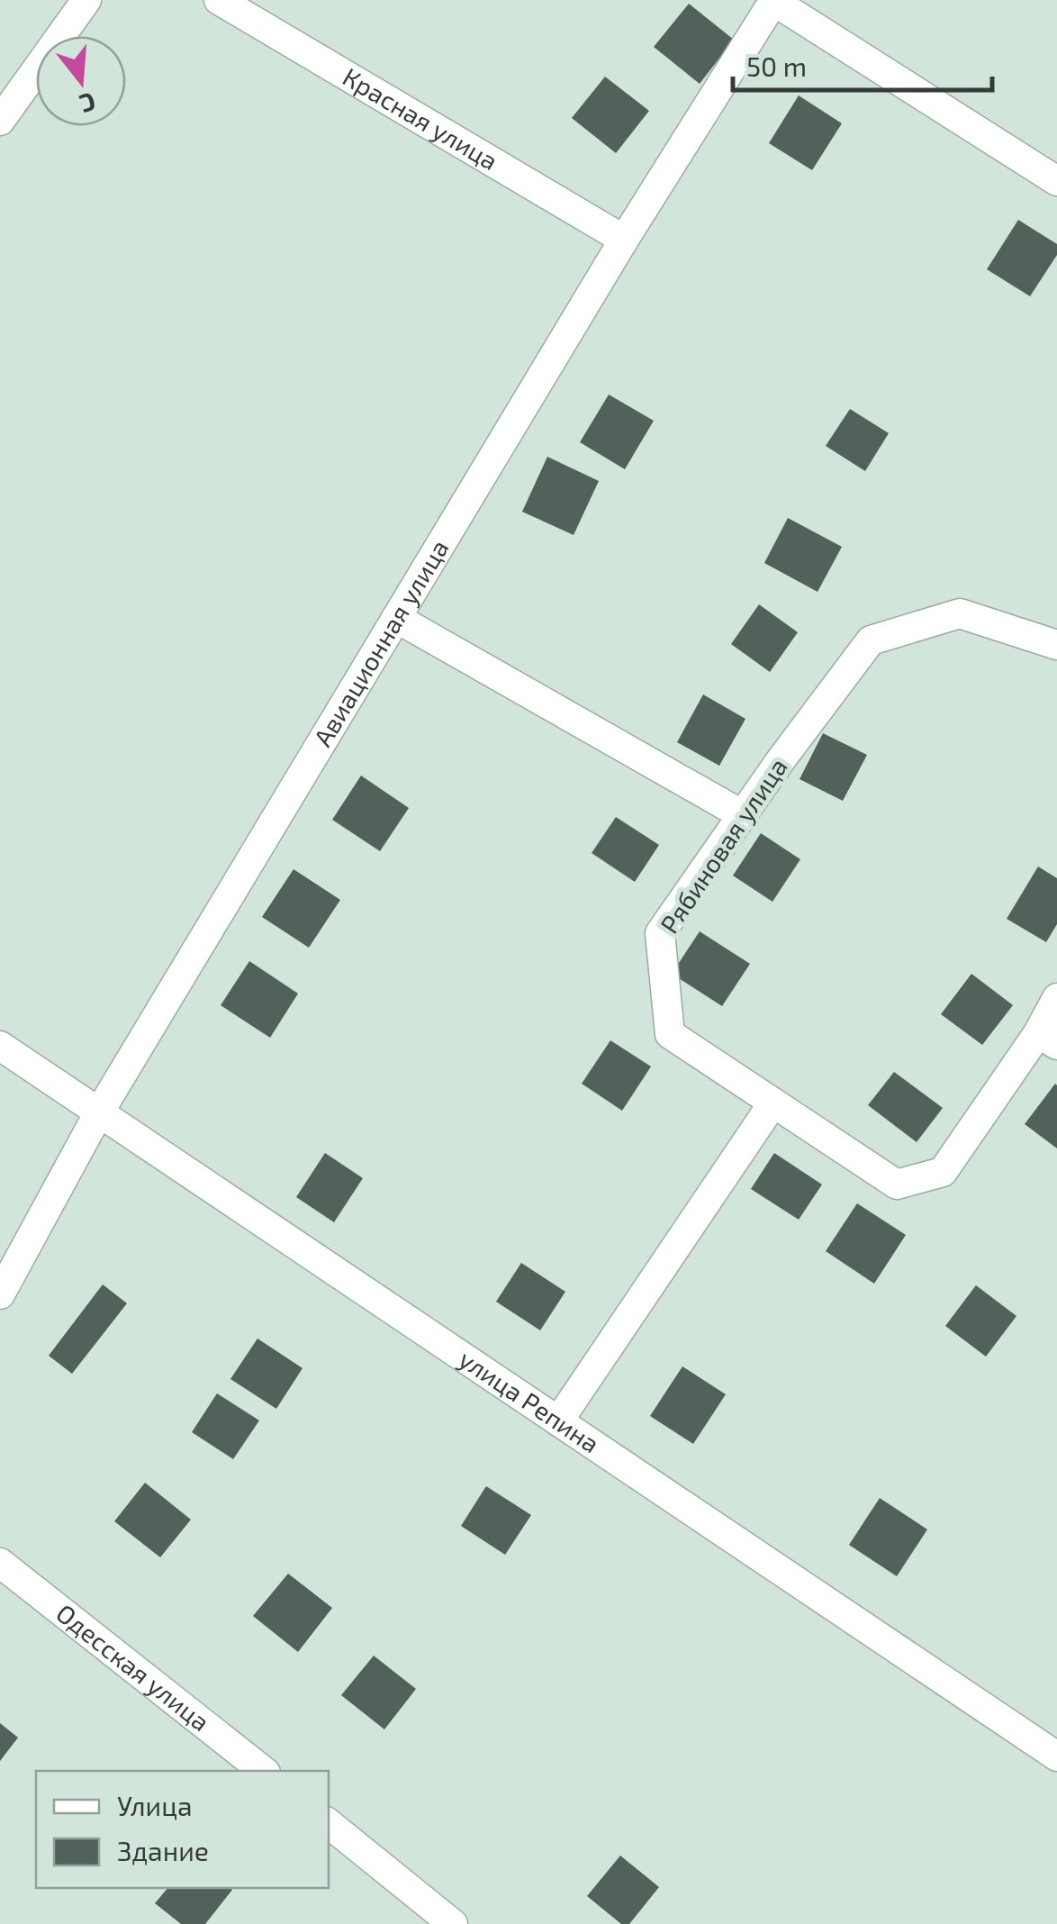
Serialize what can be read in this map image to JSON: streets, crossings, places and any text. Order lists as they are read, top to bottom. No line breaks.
{"streets":{"street":["Красная улица","Авиационная улица","Рябиновая улица","улица Репина","Одесская улица"]},"crossings":[["Красная улица","Авиационная улица"],["Авиационная улица","улица Репина"]],"legend":["Улица","Здание"],"scale_bar":"50 m","north":"bottom"}
